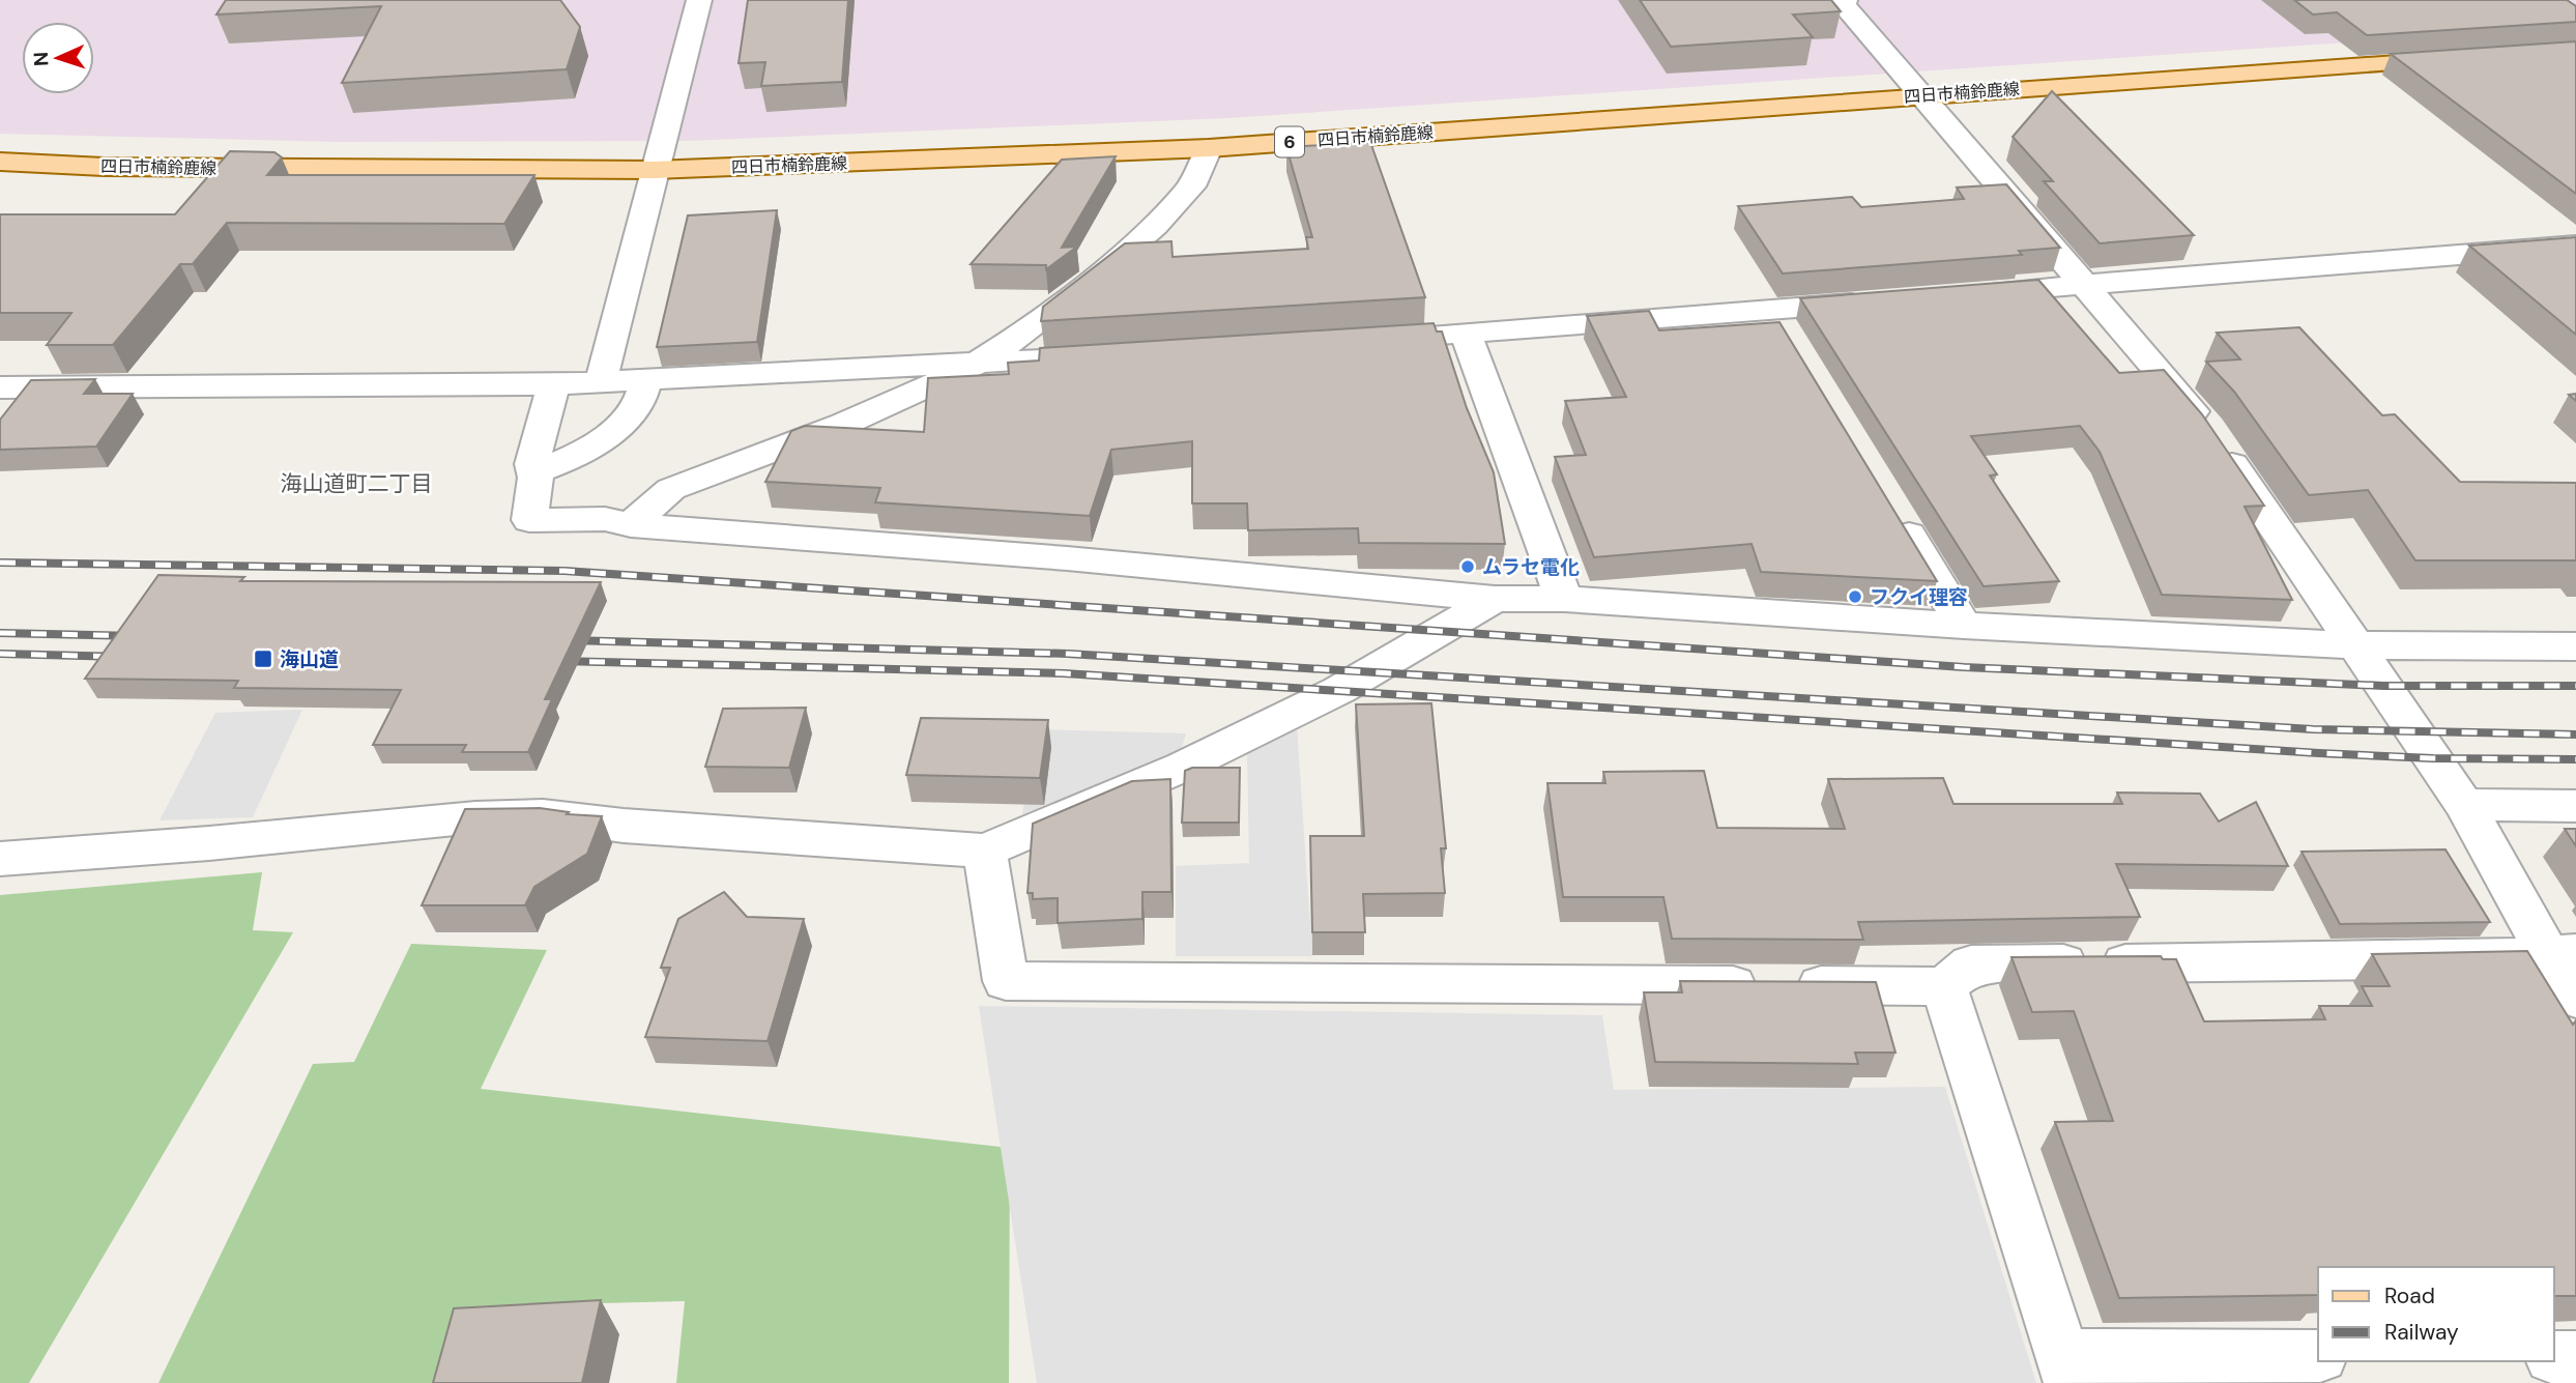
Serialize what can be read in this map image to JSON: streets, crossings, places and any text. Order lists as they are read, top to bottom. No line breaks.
{"streets":{"main road":["四日市楠鈴鹿線","6"]},"districts":["海山道町二丁目"],"places":{"other":["ムラセ電化","フクイ理容"],"transit":["海山道"]},"legend":["Road","Railway"],"north":"left"}
